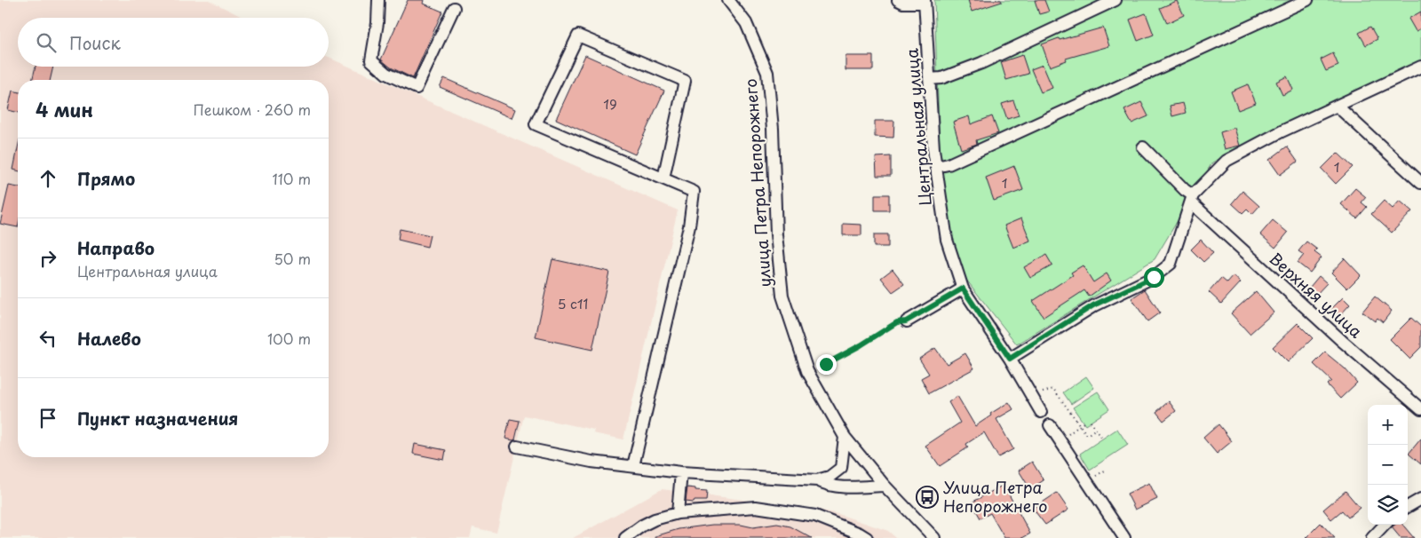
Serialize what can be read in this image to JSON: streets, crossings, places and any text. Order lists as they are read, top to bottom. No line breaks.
{"streets":{"street":["Центральная улица","улица Петра Непорожнего","Верхняя улица"]},"places":{"bus stop":["Улица Петра Непорожнего"]},"house_numbers":["19","1","1","5 с11"],"page":{"search":"Поиск","heading":["4 мин","Пешком · 260 m"],"list":[["Прямо","110 m"],["Направо","Центральная улица","50 m"],["Налево","100 m"],"Пункт назначения"],"map_buttons":["+","−"]}}
